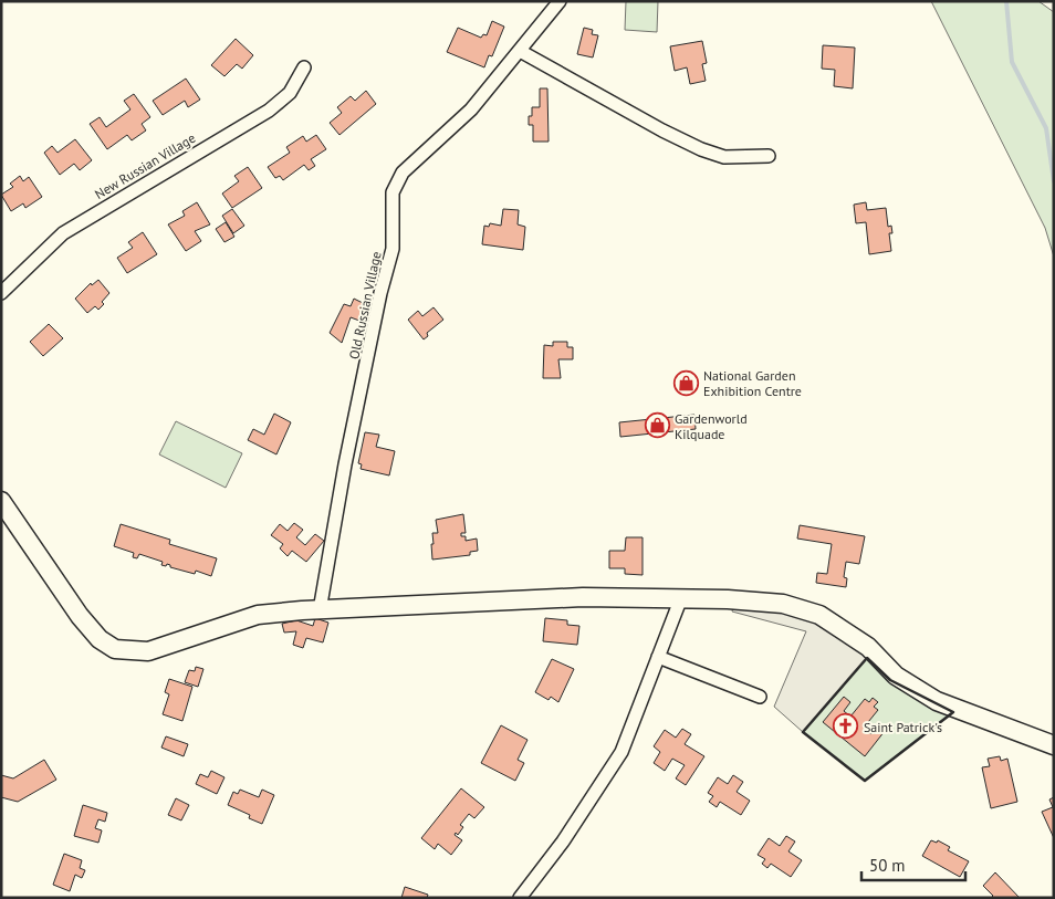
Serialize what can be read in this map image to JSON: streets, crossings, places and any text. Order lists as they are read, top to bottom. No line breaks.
{"streets":{"street":["New Russian Village","Old Russian Village"]},"places":{"shop":["National Garden Exhibition Centre","Gardenworld Kilquade"],"church":["Saint Patrick's"]},"scale_bar":"50 m"}
